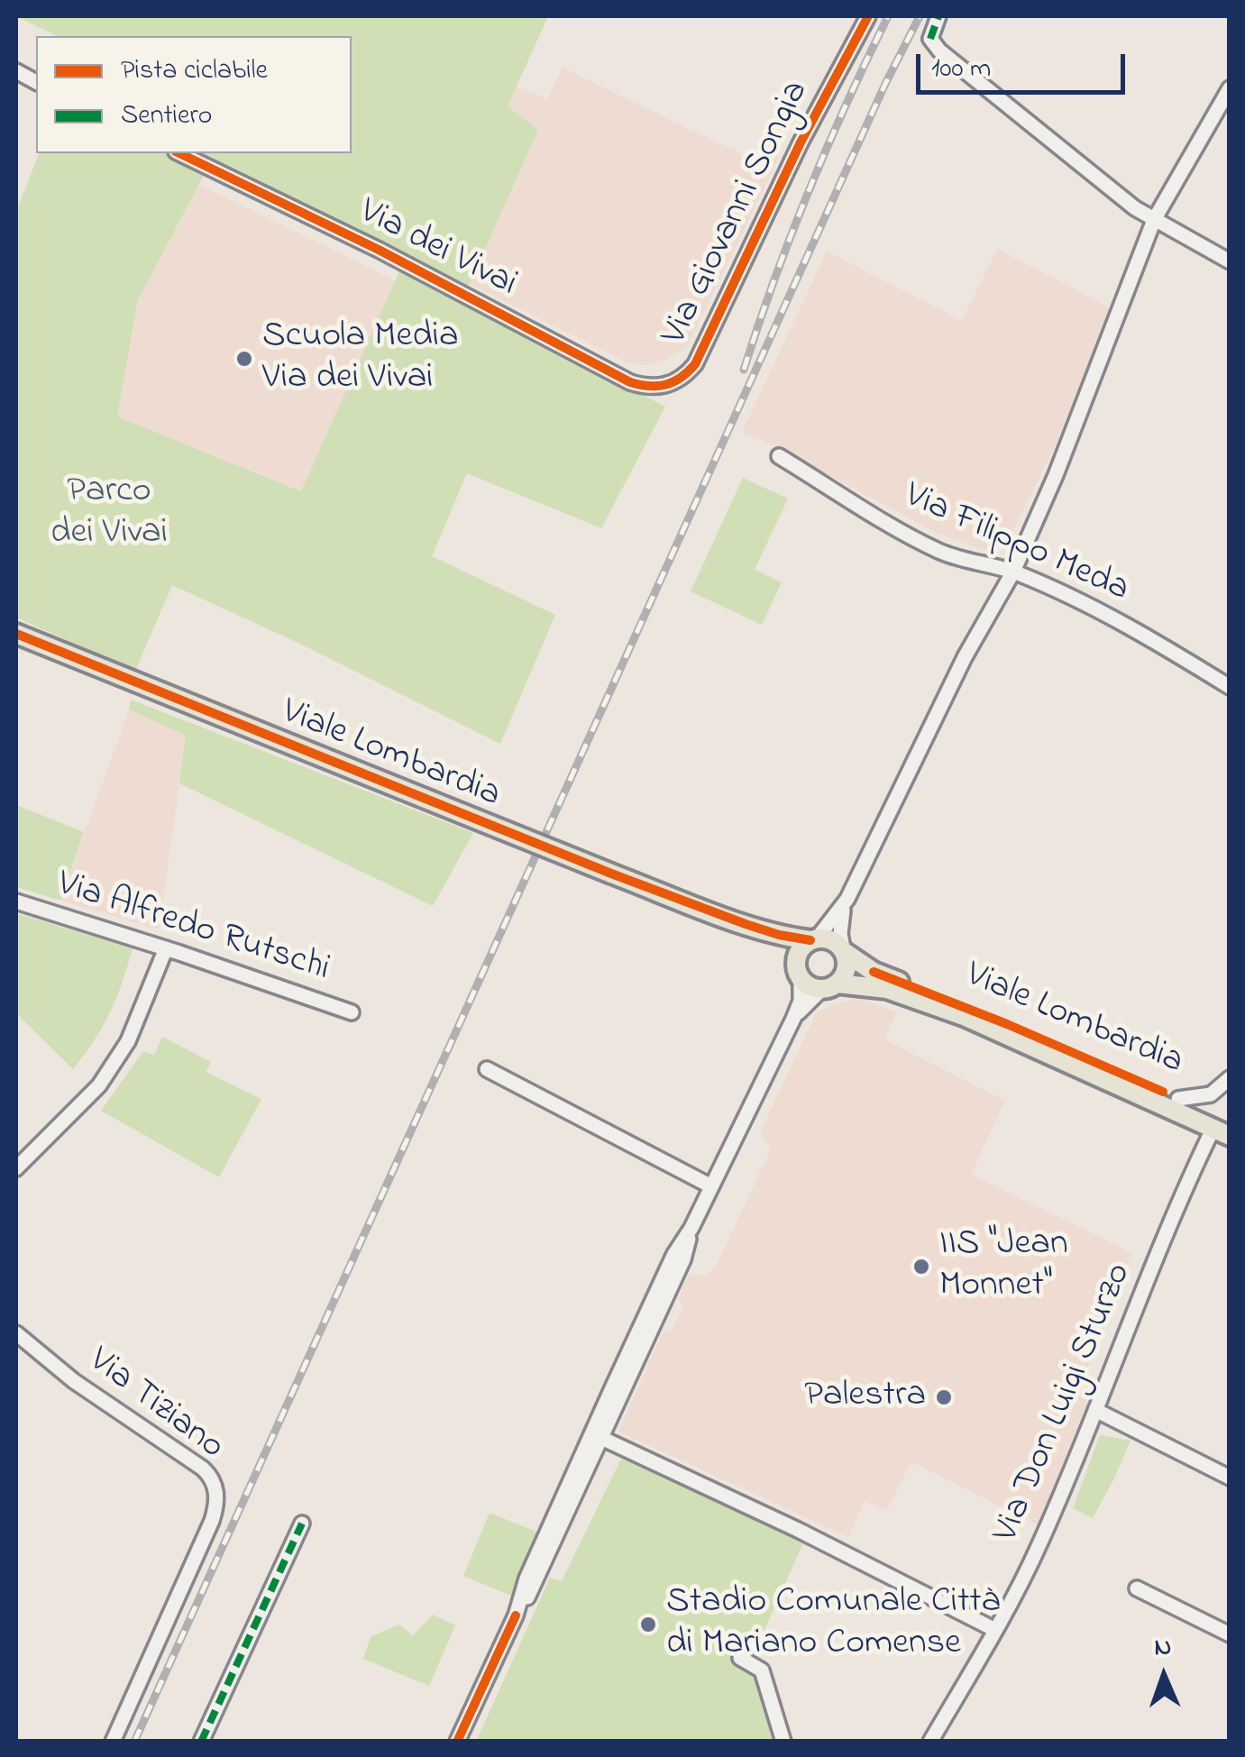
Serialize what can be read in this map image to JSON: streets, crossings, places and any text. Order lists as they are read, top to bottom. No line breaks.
{"streets":{"main road":["Viale Lombardia"],"street":["Via Giovanni Songia","Via dei Vivai","Via Filippo Meda","Via Alfredo Rutschi","Via Don Luigi Sturzo","Via Tiziano"]},"crossings":[["Via Giovanni Songia","Via dei Vivai"],["Viale Lombardia","Via Don Luigi Sturzo"]],"parks":["Parco dei Vivai"],"places":["Scuola Media Via dei Vivai","IIS \"Jean Monnet\"","Palestra","Stadio Comunale Città di Mariano Comense"],"legend":["Pista ciclabile","Sentiero"],"scale_bar":"100 m","north":"top"}
